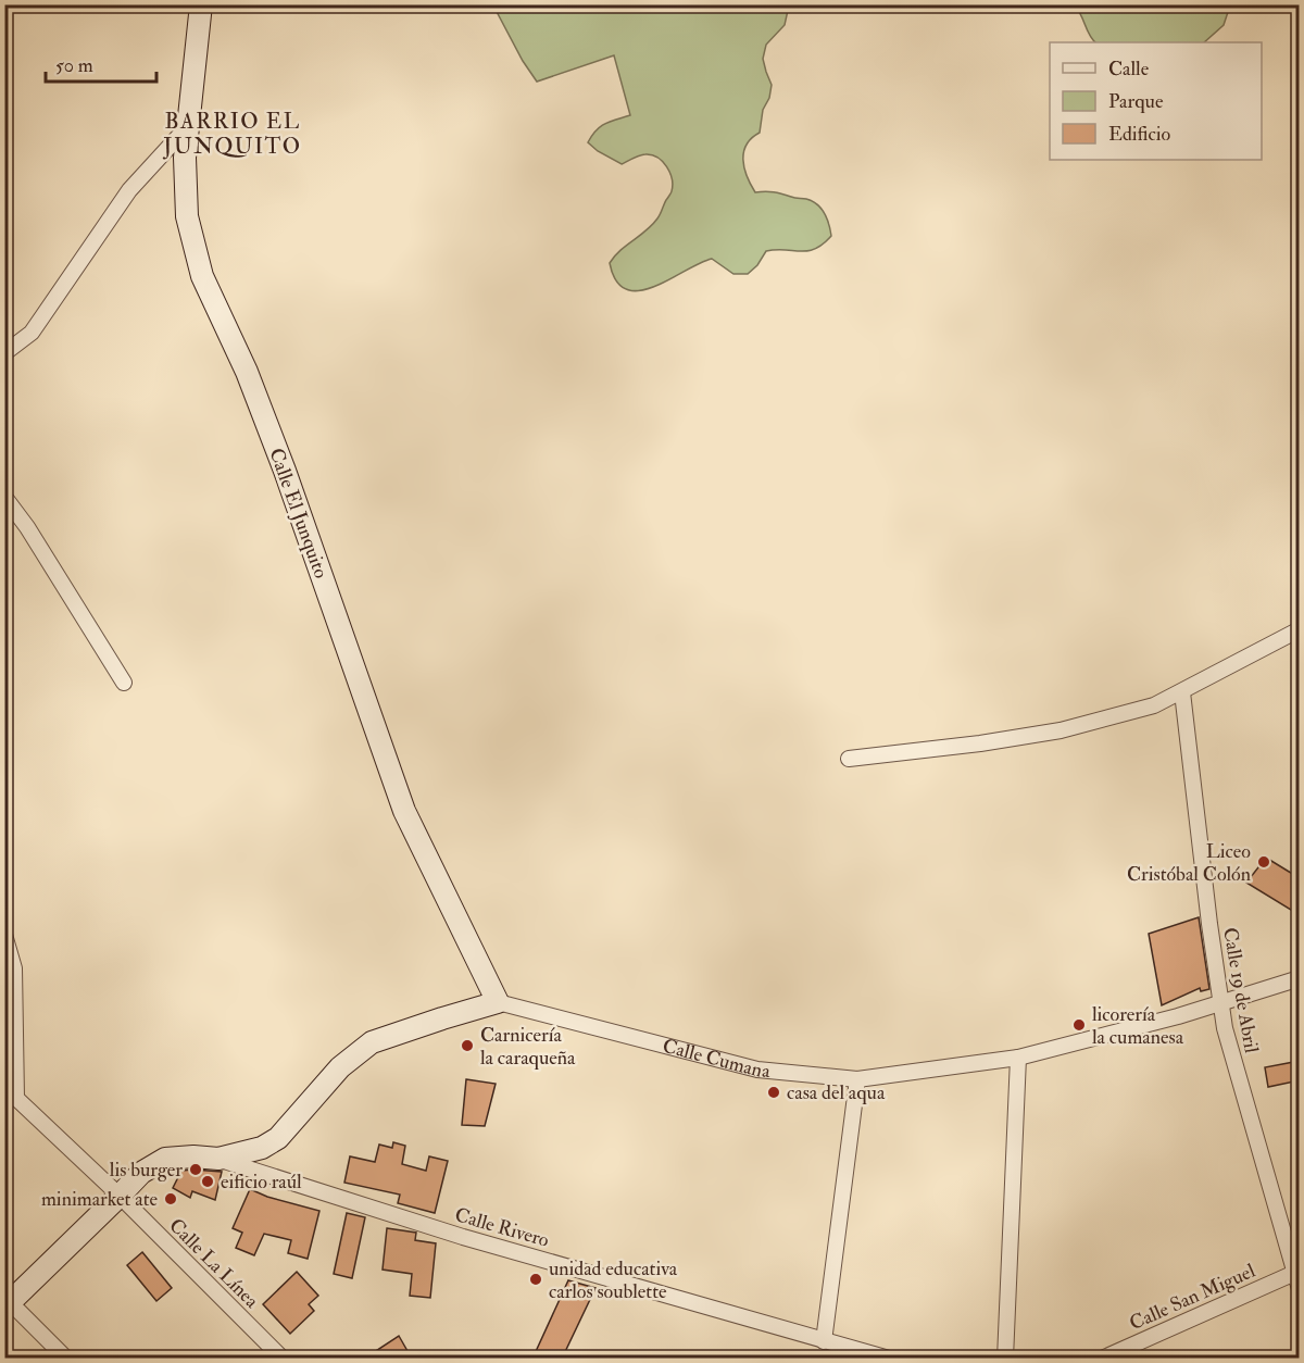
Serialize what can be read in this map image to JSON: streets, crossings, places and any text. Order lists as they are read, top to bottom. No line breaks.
{"streets":{"street":["Calle El Junquito","Calle 19 de Abril","Calle Cumana","Calle Rivero","Calle La Línea","Calle San Miguel"]},"crossings":[["Calle El Junquito","Calle Cumana"],["Calle 19 de Abril","Calle Cumana"],["Calle 19 de Abril","Calle San Miguel"]],"districts":["BARRIO EL JUNQUITO"],"places":["Liceo Cristóbal Colón","licorería la cumanesa","Carnicería la caraqueña","casa del aqua","lis burger","eificio raúl","minimarket ate","unidad educativa carlos soublette"],"legend":["Calle","Parque","Edificio"],"scale_bar":"50 m"}
